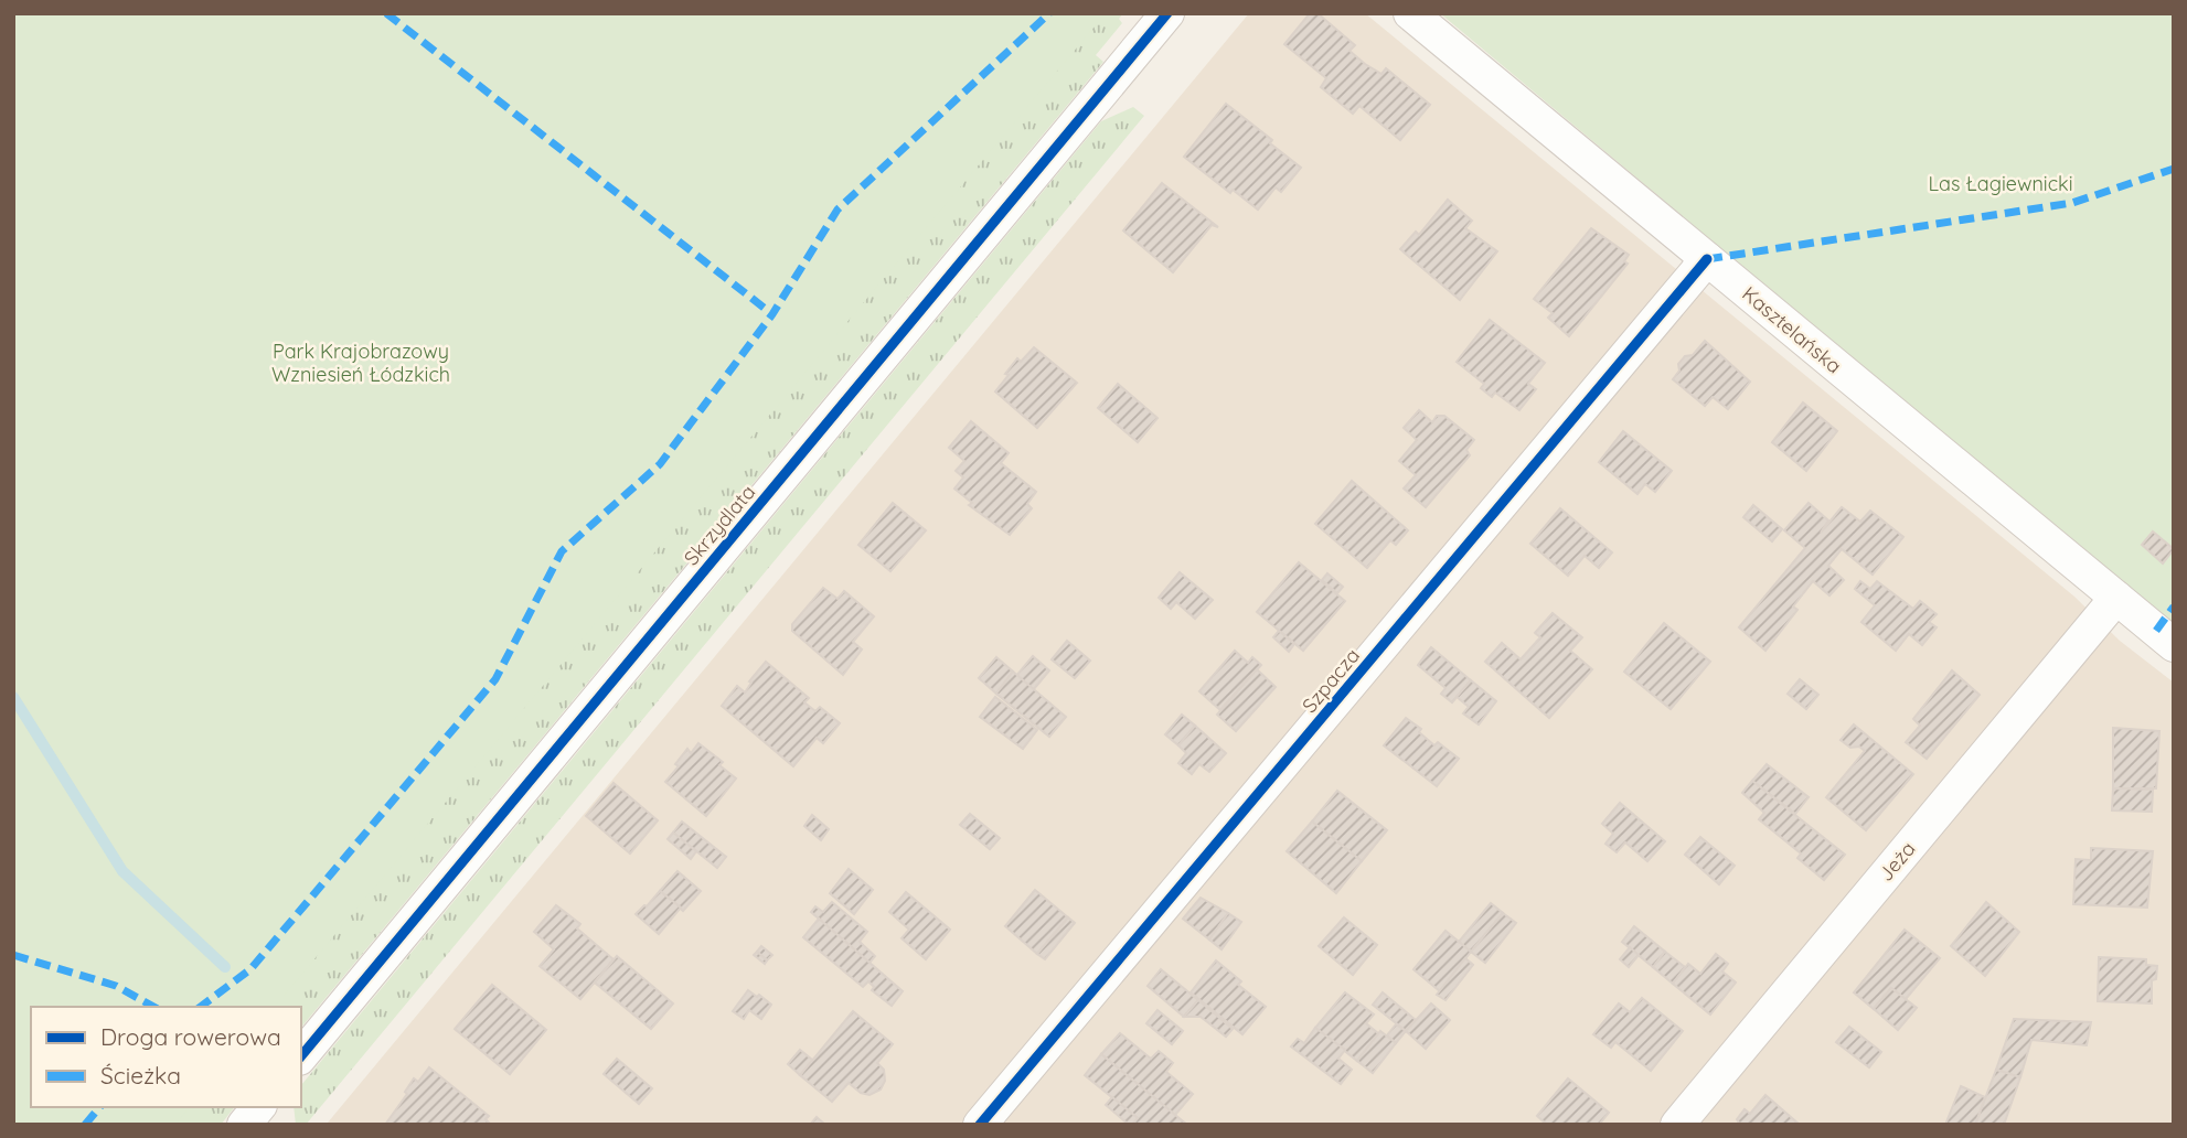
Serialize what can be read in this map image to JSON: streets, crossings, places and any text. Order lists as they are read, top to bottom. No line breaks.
{"streets":{"street":["Kasztelańska","Skrzydlata","Szpacza","Jeża"]},"crossings":[["Kasztelańska","Szpacza"],["Kasztelańska","Jeża"]],"parks":["Las Łagiewnicki","Park Krajobrazowy Wzniesień Łódzkich"],"legend":["Droga rowerowa","Ścieżka"]}
